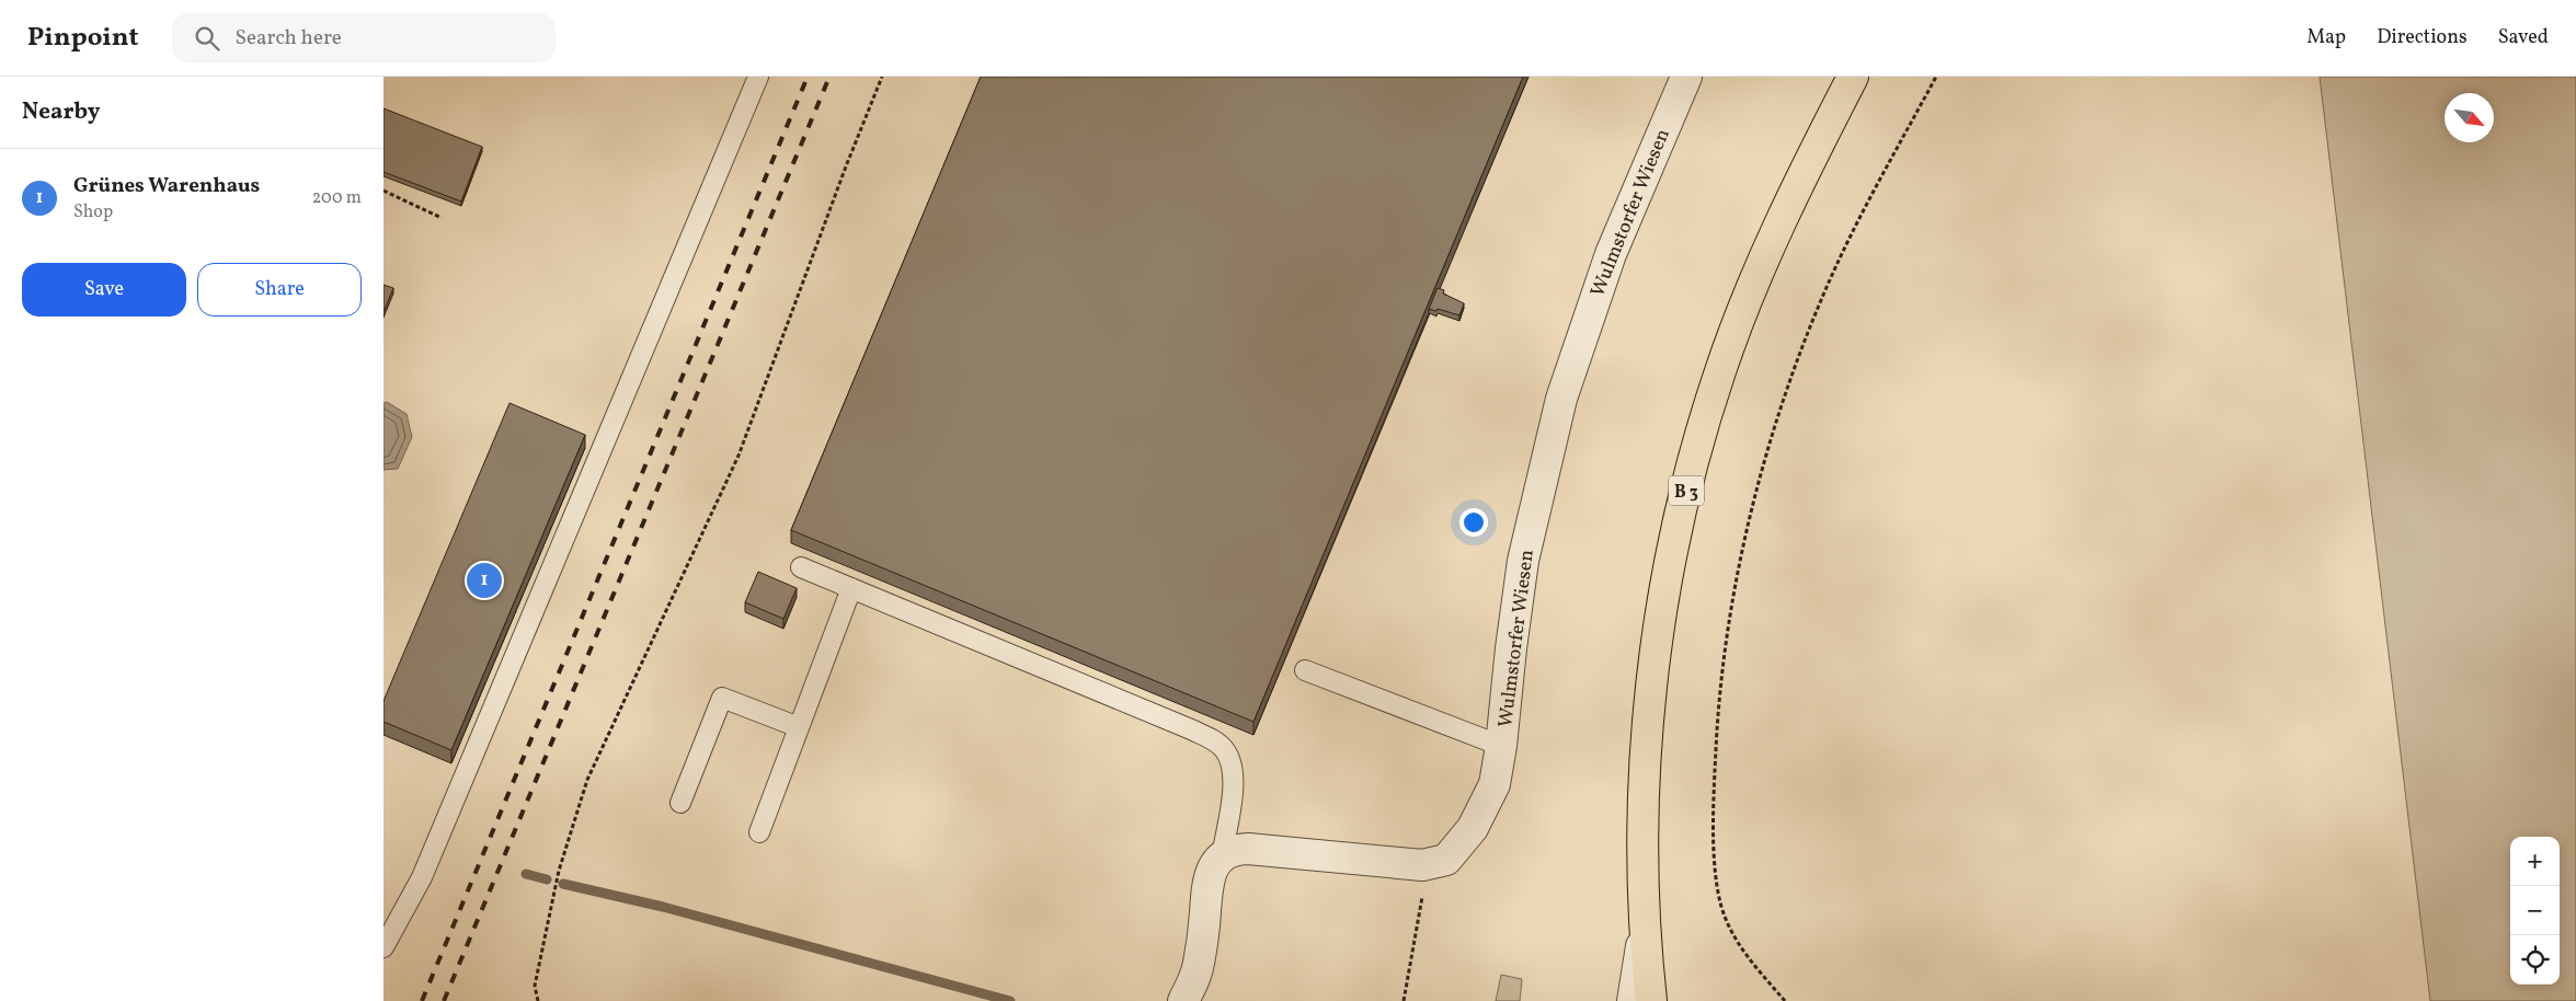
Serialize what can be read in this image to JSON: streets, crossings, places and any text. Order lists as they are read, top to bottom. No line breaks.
{"streets":{"main road":["B 3"],"street":["Wulmstorfer Wiesen"]},"north":"bottom right","page":{"header":"Pinpoint","search":"Search here","nav":["Map","Directions","Saved"],"heading":"Nearby","list":[{"mark":"1","name":"Grünes Warenhaus","note":"Shop","value":"200 m"}],"buttons":["Save","Share"],"pins":"1","map_buttons":["+","−"]}}
